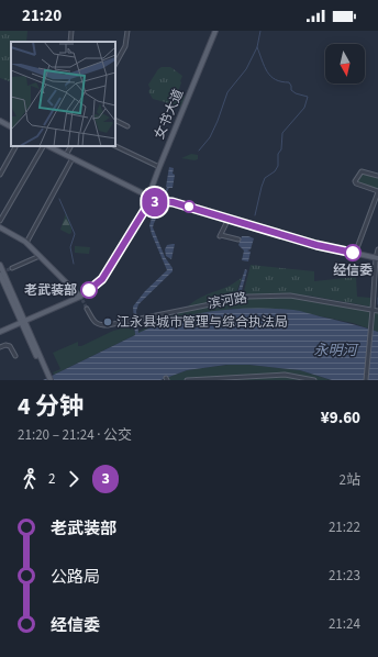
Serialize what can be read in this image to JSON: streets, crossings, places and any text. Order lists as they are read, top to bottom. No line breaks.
{"streets":{"main road":["女书大道"],"street":["滨河路"]},"water":["永明河"],"places":["经信委","老武装部","江永县城市管理与综合执法局"],"lines":["bus line 3"],"north":"bottom","page":{"status":"21:20","on_map":"3","heading":["4 分钟","21:20 – 21:24 · 公交","¥9.60"],"legs":["2","3","2站"],"list":[{"name":"老武装部","value":"21:22"},{"name":"公路局","value":"21:23"},{"name":"经信委","value":"21:24"}]}}
